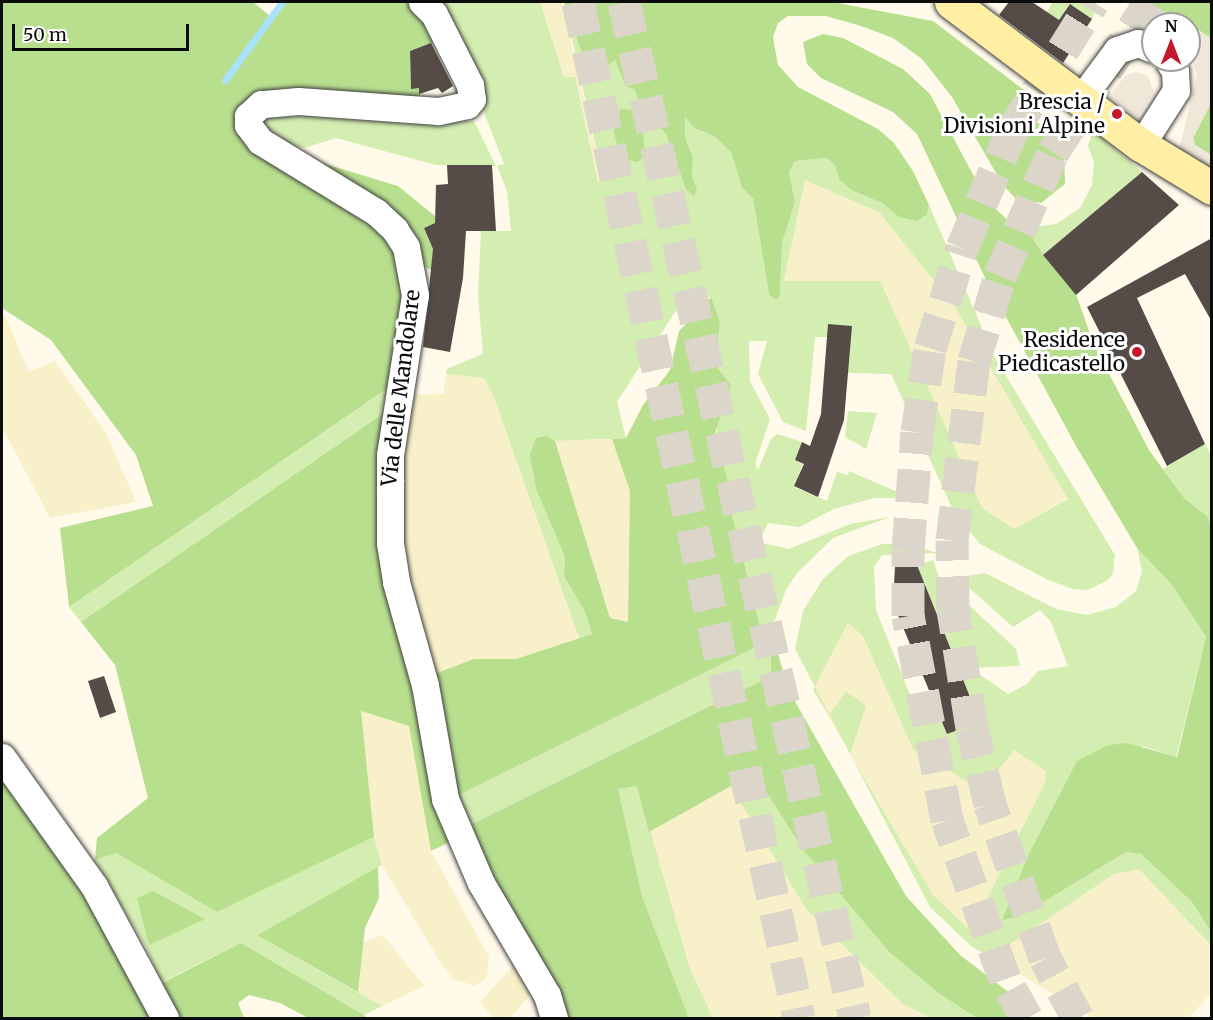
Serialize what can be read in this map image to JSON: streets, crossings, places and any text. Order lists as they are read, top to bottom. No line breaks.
{"streets":{"street":["Via delle Mandolare"]},"places":["Brescia / Divisioni Alpine","Residence Piedicastello"],"scale_bar":"50 m","north":"top"}
